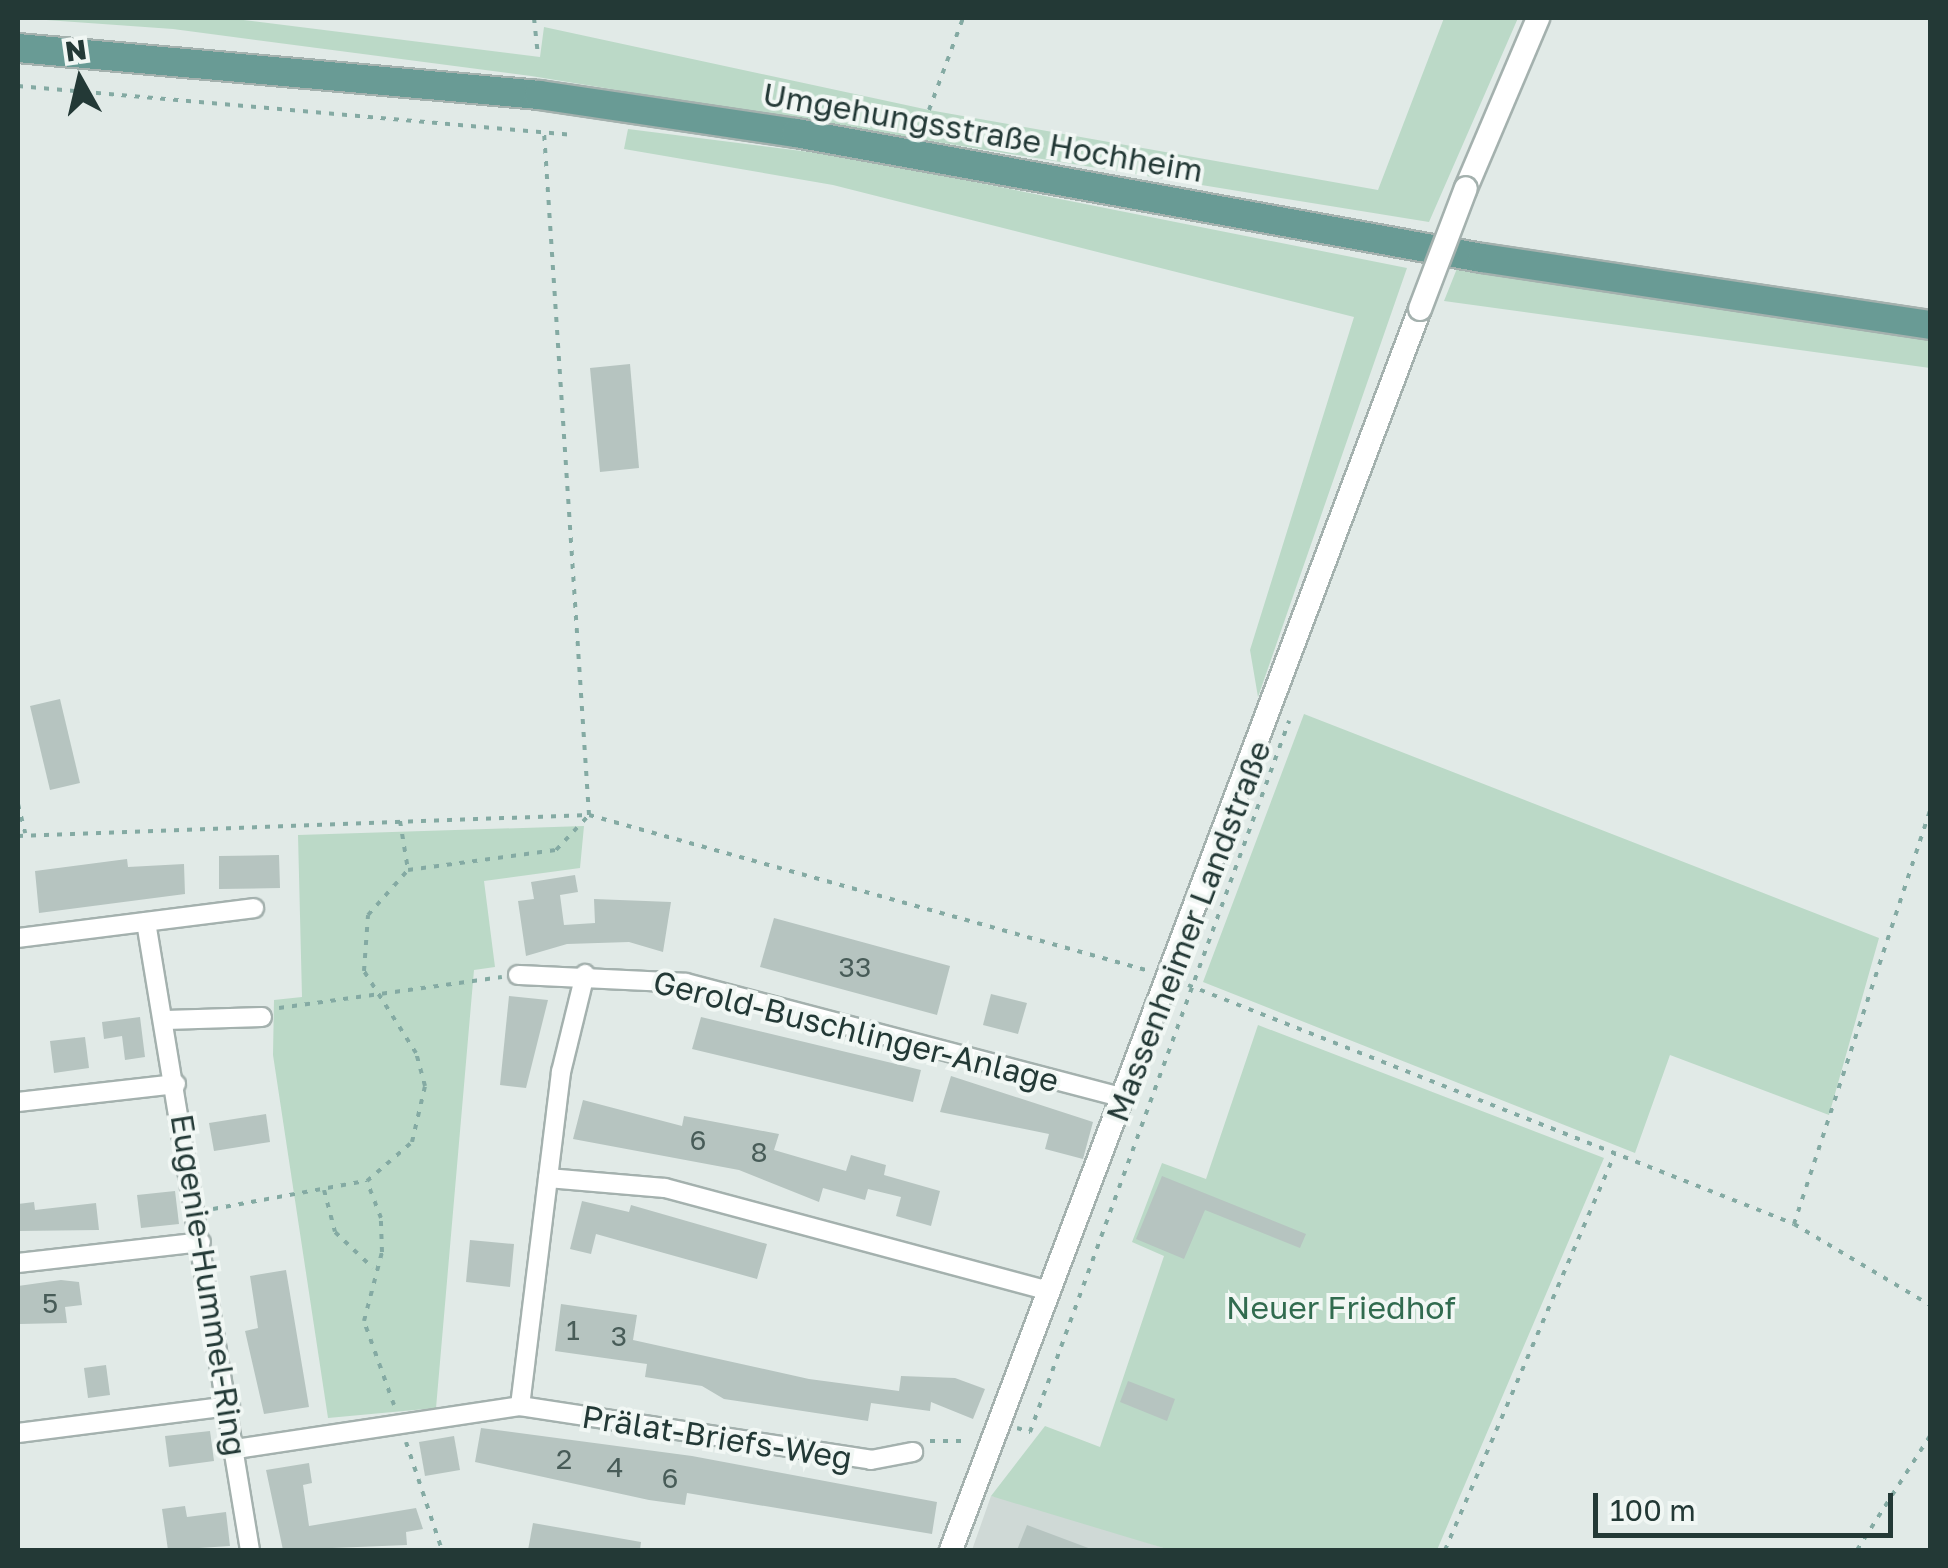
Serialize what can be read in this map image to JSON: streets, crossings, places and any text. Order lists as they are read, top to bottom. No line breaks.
{"streets":{"main road":["Umgehungsstraße Hochheim"],"street":["Massenheimer Landstraße","Gerold-Buschlinger-Anlage","Eugenie-Hummel-Ring","Prälat-Briefs-Weg"]},"crossings":[["Massenheimer Landstraße","Gerold-Buschlinger-Anlage"]],"parks":["Neuer Friedhof"],"house_numbers":["33","6","8","5","1","3","2","4","6"],"scale_bar":"100 m","north":"top"}
